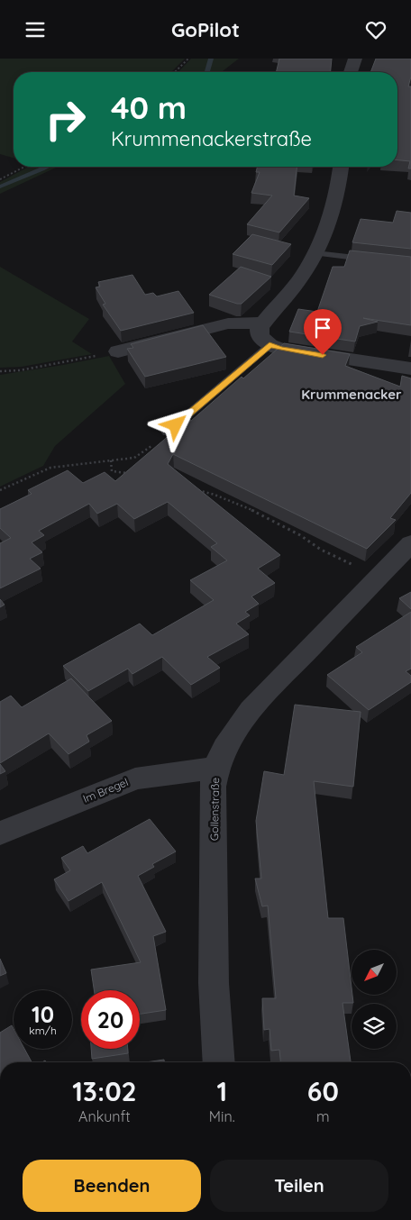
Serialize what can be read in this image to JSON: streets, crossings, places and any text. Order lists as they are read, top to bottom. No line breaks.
{"streets":{"street":["Im Bregel","Gollenstraße"]},"crossings":[["Im Bregel","Gollenstraße"]],"districts":["Krummenacker"],"north":"bottom left","page":{"header":"GoPilot","turn":["40 m","Krummenackerstraße"],"speed":"10 km/h","limit":"20","eta":["13:02","Ankunft","1","Min.","60","m"],"buttons":["Beenden","Teilen"]}}
